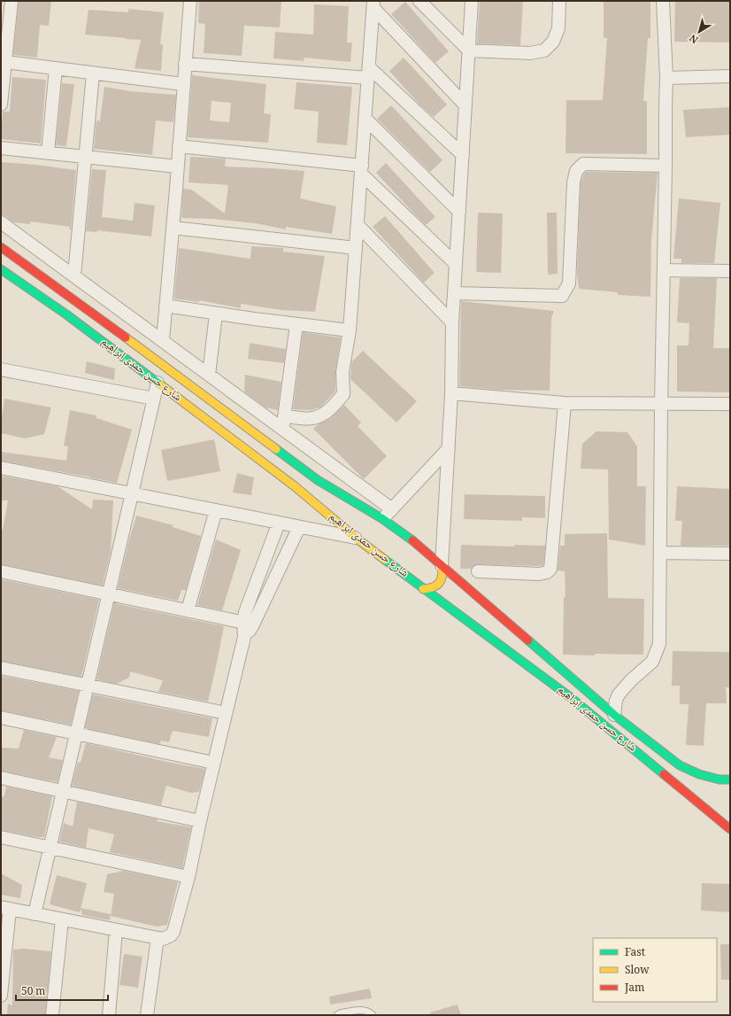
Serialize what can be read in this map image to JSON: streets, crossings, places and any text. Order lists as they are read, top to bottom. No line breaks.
{"streets":{"main road":["شارع حسن حمدى ابراهيم"]},"legend":["Fast","Slow","Jam"],"scale_bar":"50 m","north":"bottom left"}
